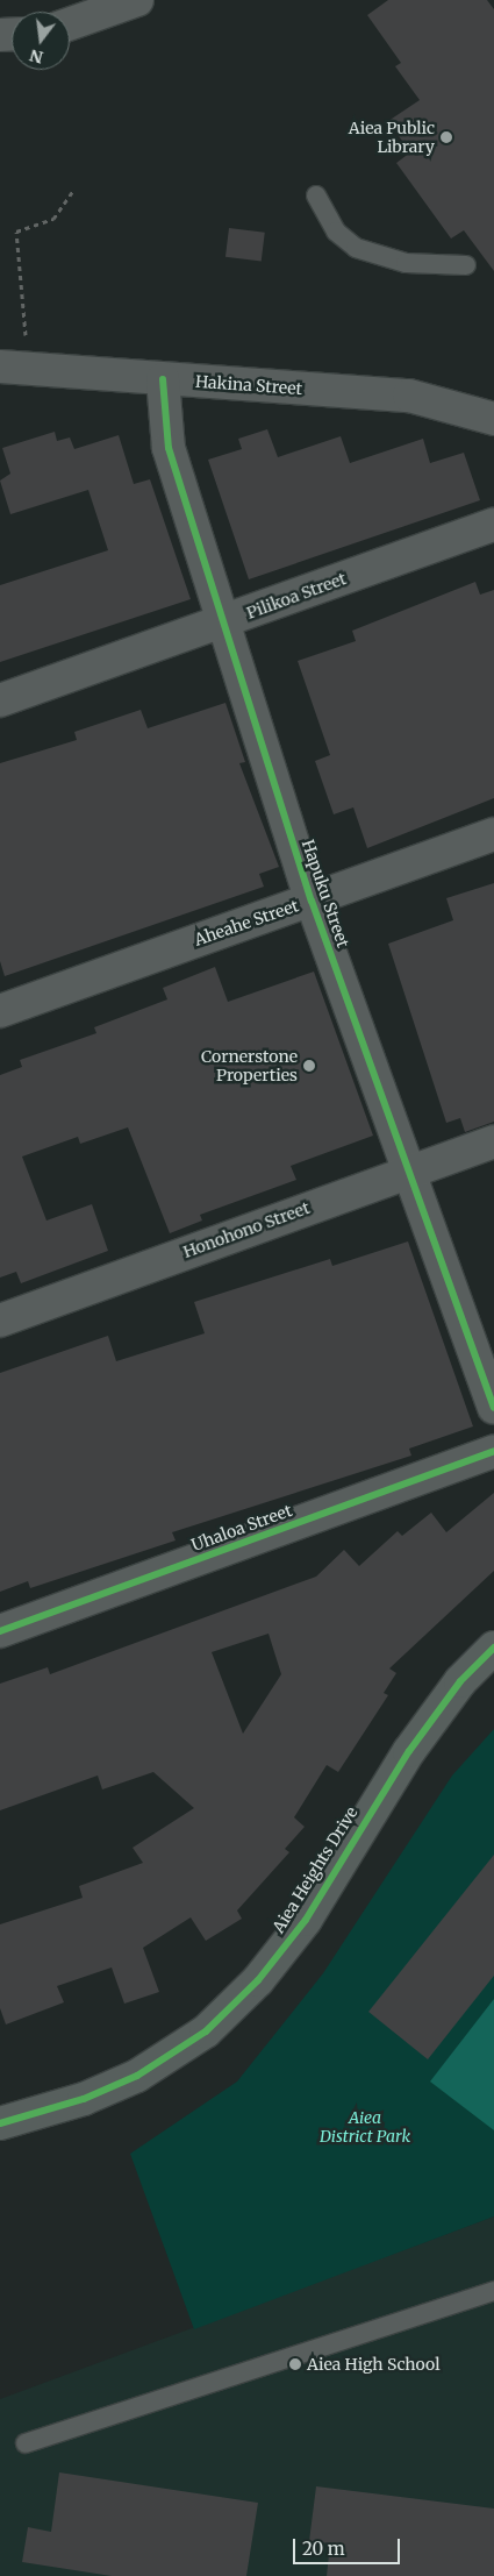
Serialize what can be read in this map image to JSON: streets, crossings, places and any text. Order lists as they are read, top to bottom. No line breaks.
{"streets":{"street":["Hakina Street","Pilikoa Street","Hapuku Street","Aheahe Street","Honohono Street","Uhaloa Street","Aiea Heights Drive"]},"crossings":[["Hakina Street","Hapuku Street"],["Pilikoa Street","Hapuku Street"],["Hapuku Street","Aheahe Street"],["Hapuku Street","Honohono Street"]],"parks":["Aiea District Park"],"places":["Aiea Public Library","Cornerstone Properties","Aiea High School"],"scale_bar":"20 m","north":"bottom"}
